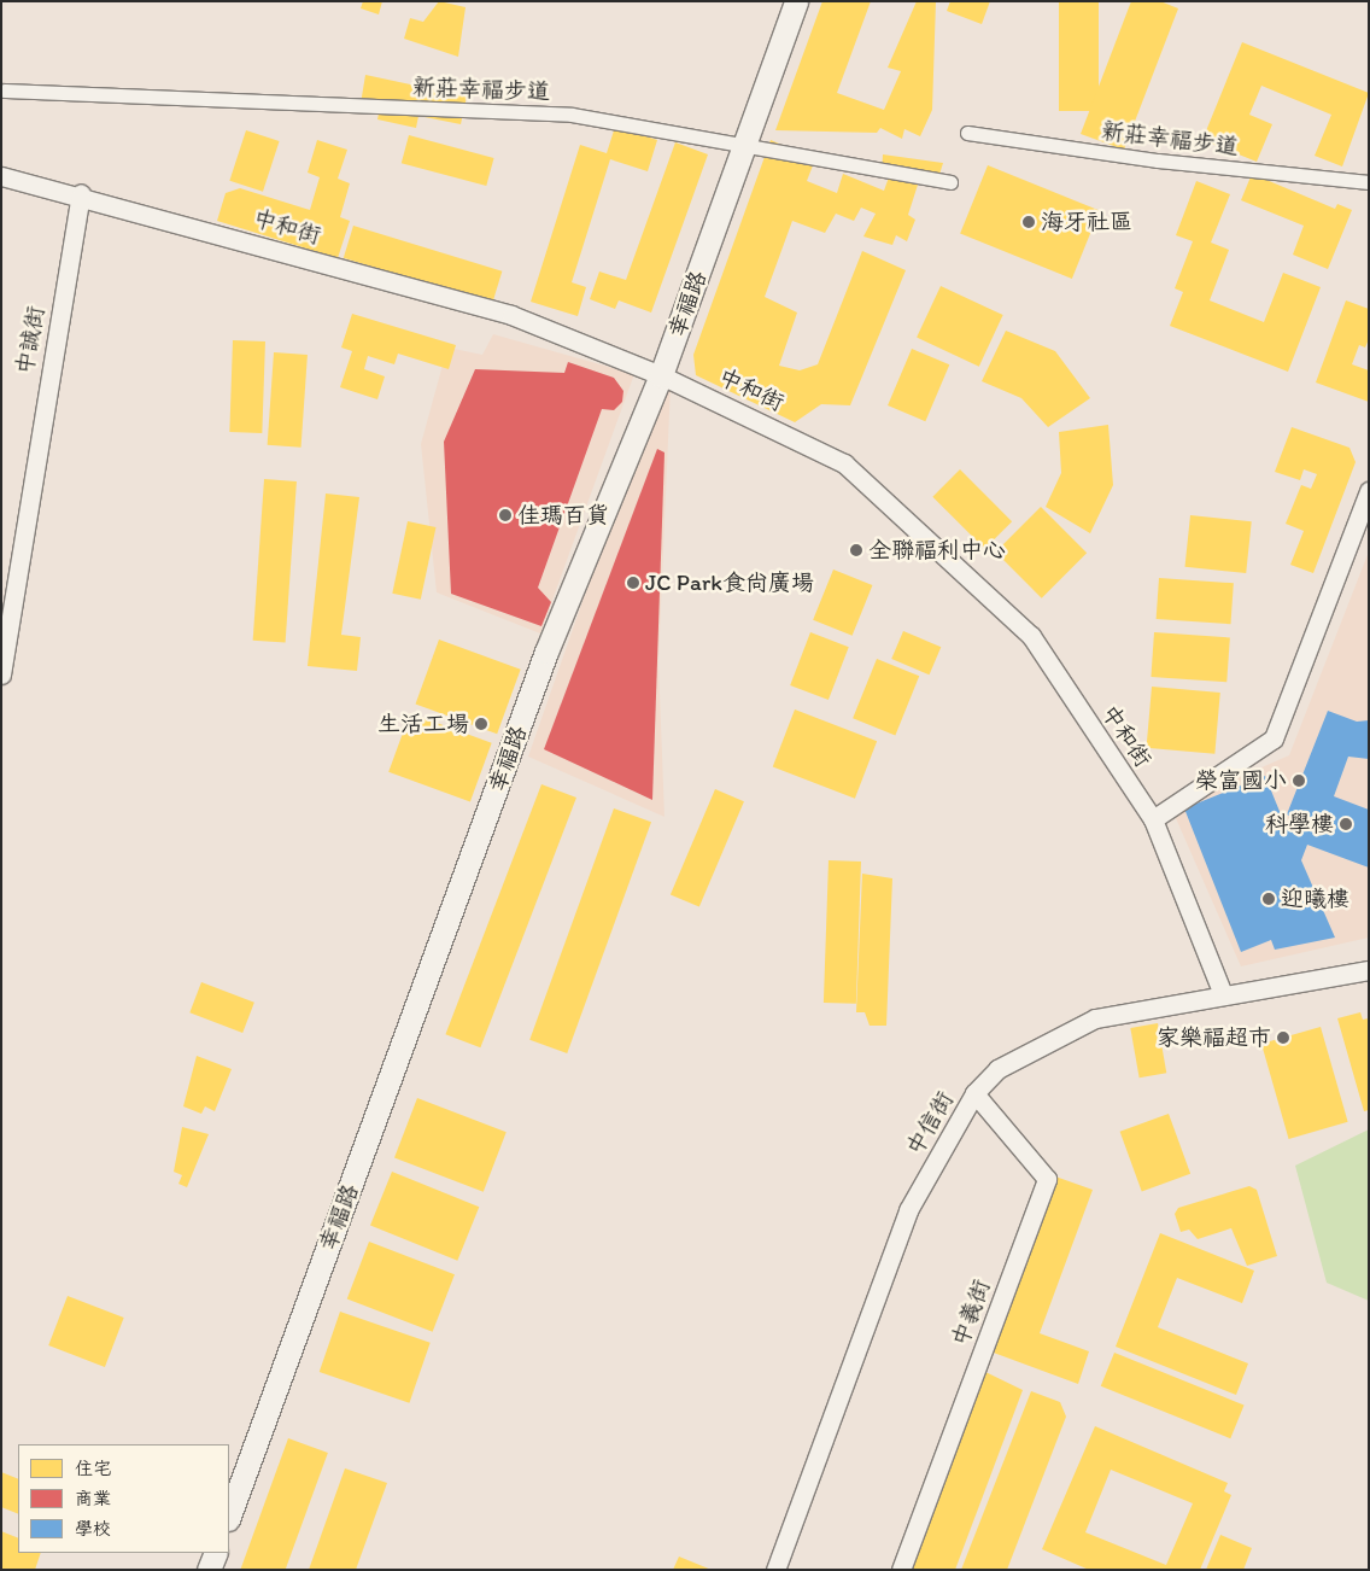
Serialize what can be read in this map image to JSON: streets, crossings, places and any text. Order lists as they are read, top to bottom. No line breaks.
{"streets":{"street":["新莊幸福步道","中和街","幸福路","中誠街","中信街","中義街"]},"crossings":[["新莊幸福步道","幸福路"],["中和街","幸福路"],["中和街","中誠街"],["中和街","中信街"],["中信街","中義街"]],"places":["海牙社區","佳瑪百貨","全聯福利中心","JC Park食尚廣場","生活工場","榮富國小","科學樓","迎曦樓","家樂福超市"],"legend":["住宅","商業","學校"]}
